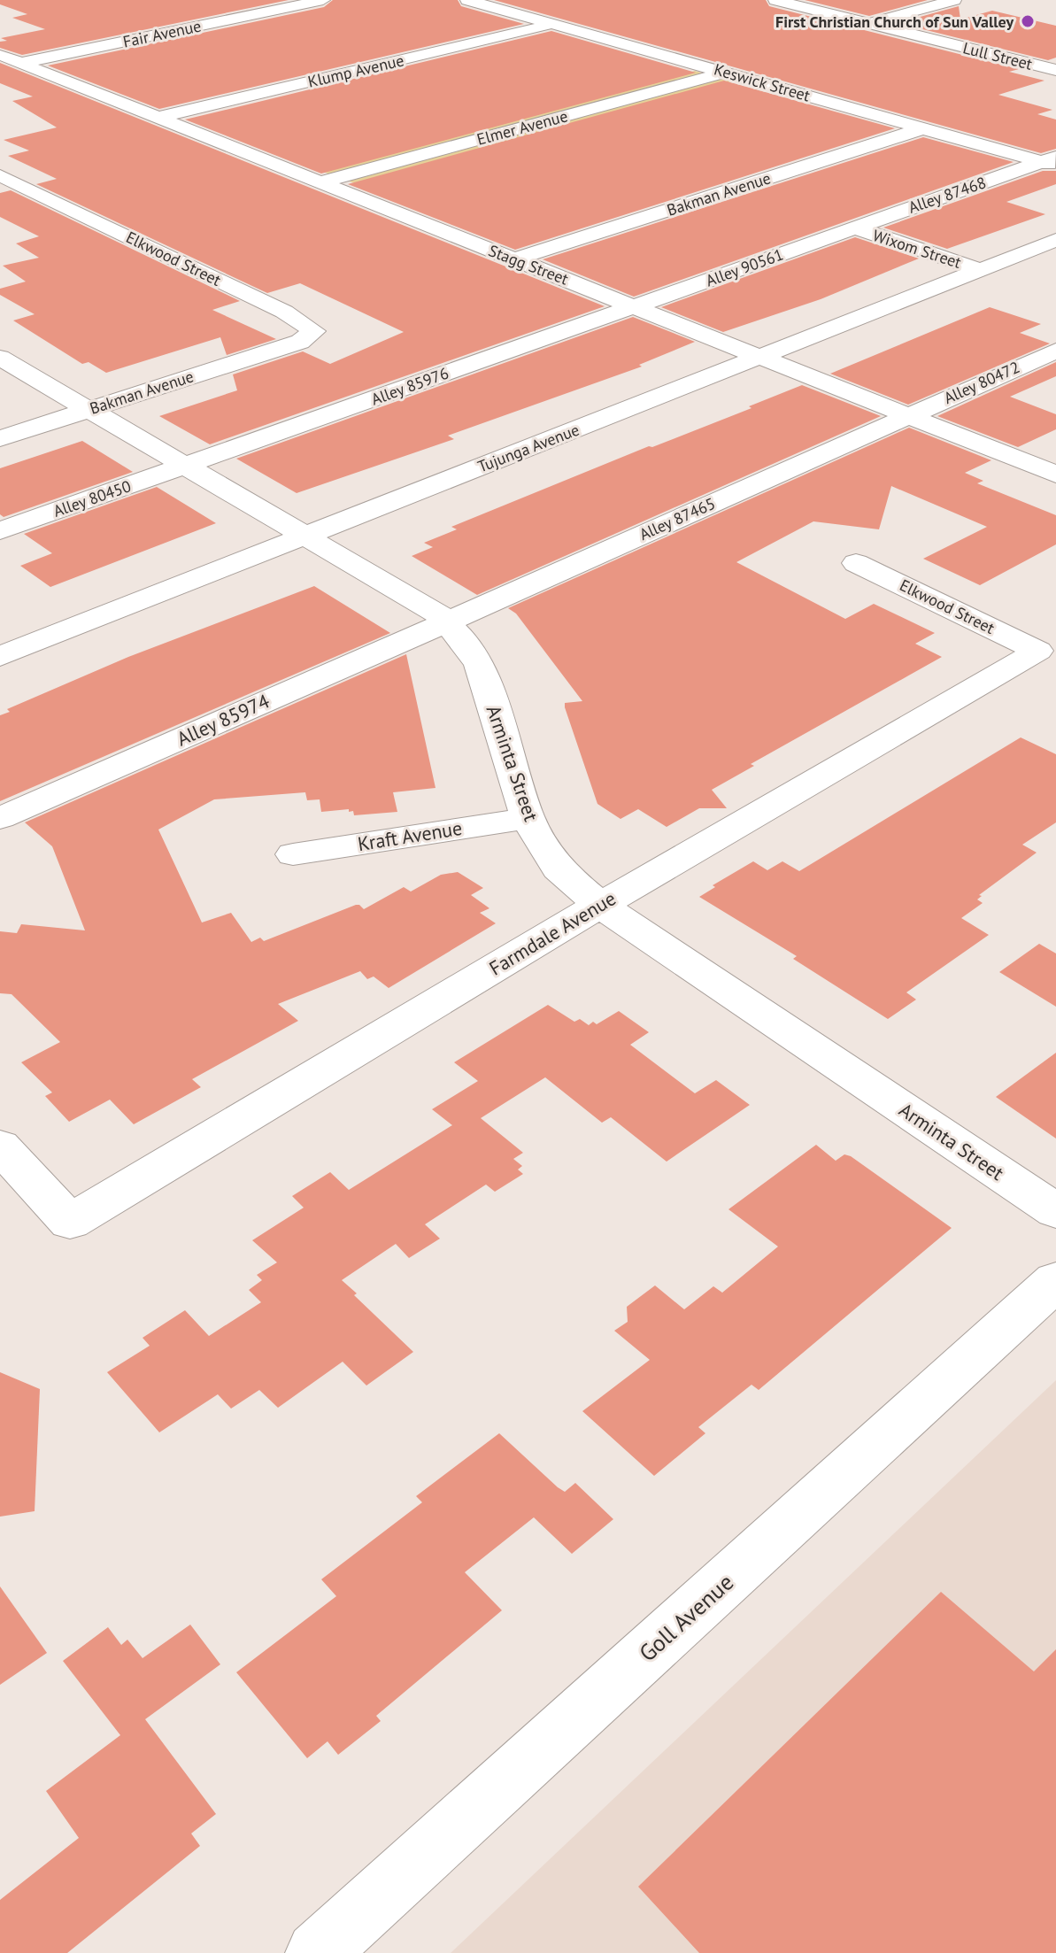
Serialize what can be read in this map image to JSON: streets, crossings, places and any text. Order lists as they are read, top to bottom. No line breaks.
{"streets":{"street":["Fair Avenue","Lull Street","Klump Avenue","Keswick Street","Elmer Avenue","Bakman Avenue","Alley 87468","Wixom Street","Elkwood Street","Stagg Street","Alley 90561","Alley 80472","Alley 85976","Tujunga Avenue","Alley 80450","Alley 87465","Alley 85974","Arminta Street","Kraft Avenue","Farmdale Avenue","Goll Avenue"]},"crossings":[["Fair Avenue","Stagg Street"],["Klump Avenue","Keswick Street"],["Klump Avenue","Stagg Street"],["Keswick Street","Elmer Avenue"],["Keswick Street","Bakman Avenue"],["Keswick Street","Alley 87468"],["Elmer Avenue","Stagg Street"],["Bakman Avenue","Elkwood Street"],["Bakman Avenue","Stagg Street"],["Bakman Avenue","Arminta Street"],["Alley 87468","Wixom Street"],["Alley 87468","Alley 90561"],["Wixom Street","Alley 90561"],["Wixom Street","Tujunga Avenue"],["Elkwood Street","Farmdale Avenue"],["Stagg Street","Alley 90561"],["Stagg Street","Alley 80472"],["Stagg Street","Alley 85976"],["Stagg Street","Tujunga Avenue"],["Stagg Street","Alley 87465"],["Alley 90561","Alley 85976"],["Alley 80472","Alley 87465"],["Alley 85976","Alley 80450"],["Alley 85976","Arminta Street"],["Tujunga Avenue","Arminta Street"],["Alley 80450","Arminta Street"],["Alley 87465","Alley 85974"],["Alley 87465","Arminta Street"],["Alley 85974","Arminta Street"],["Arminta Street","Kraft Avenue"],["Arminta Street","Farmdale Avenue"]],"places":["First Christian Church of Sun Valley"]}
